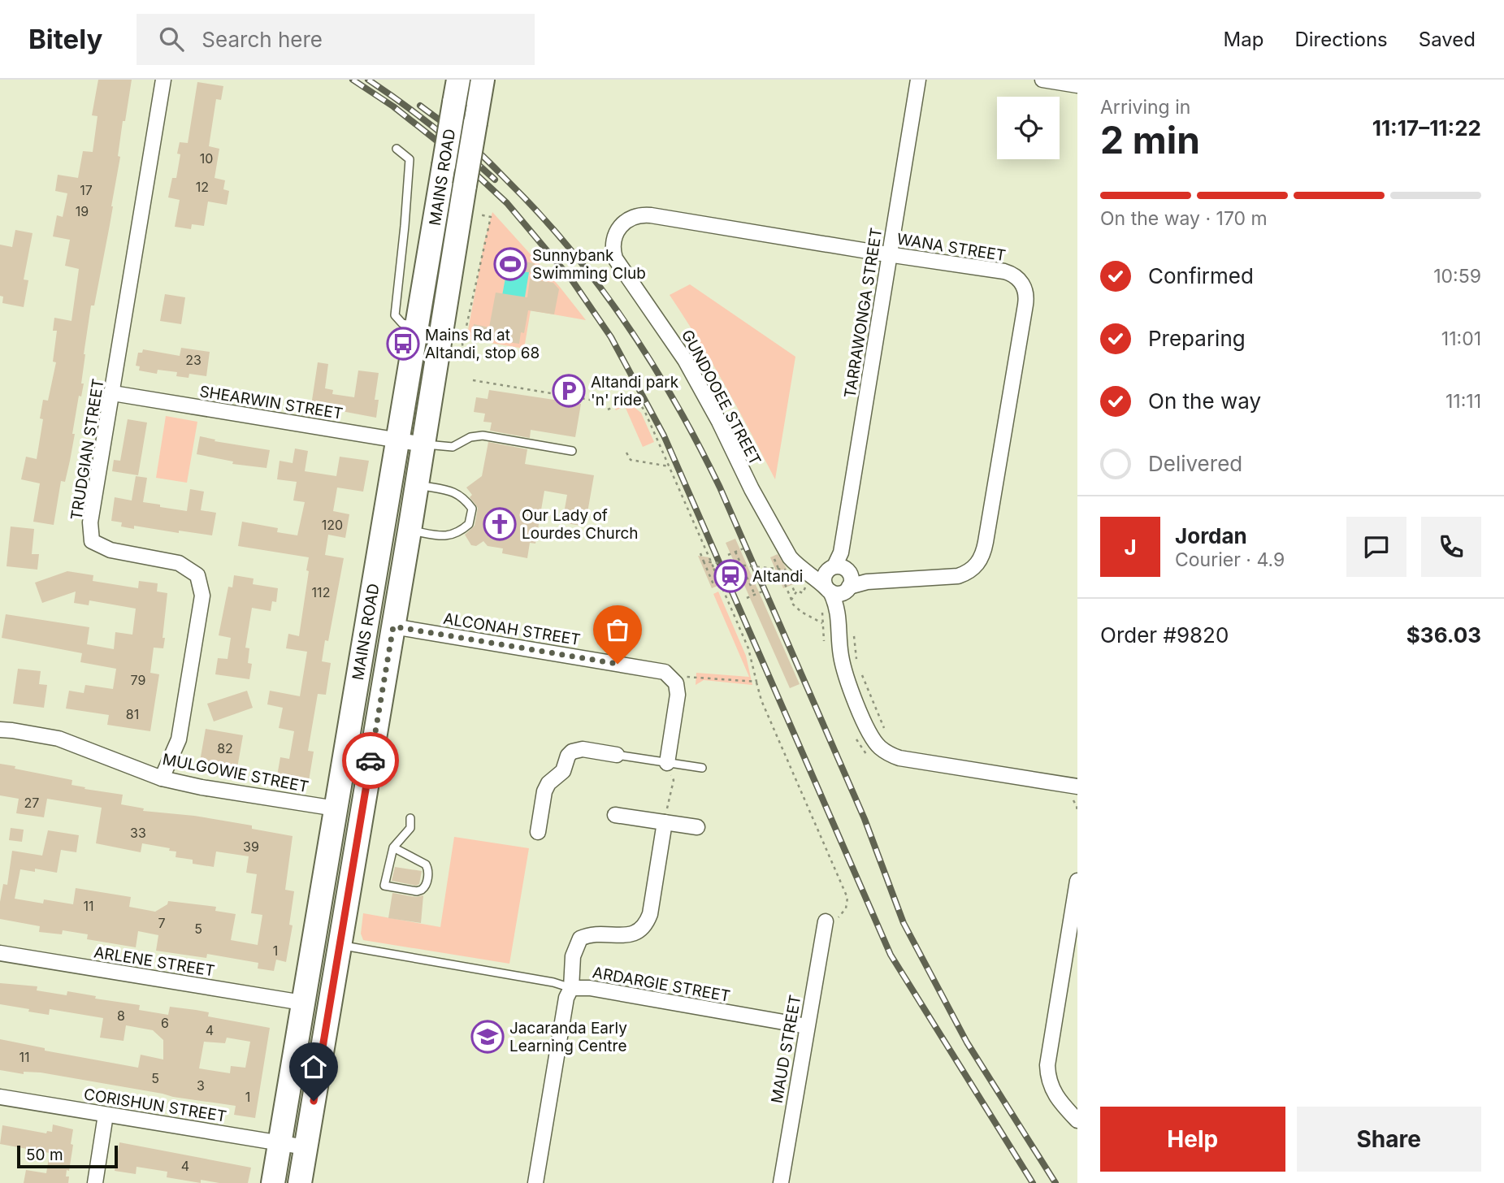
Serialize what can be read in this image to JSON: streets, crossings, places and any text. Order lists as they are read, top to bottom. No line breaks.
{"streets":{"main road":["MAINS ROAD"],"street":["WANA STREET","TARRAWONGA STREET","GUNDOOEE STREET","SHEARWIN STREET","TRUDGIAN STREET","ALCONAH STREET","MULGOWIE STREET","ARLENE STREET","ARDARGIE STREET","MAUD STREET","CORISHUN STREET"]},"crossings":[["MAINS ROAD","SHEARWIN STREET"],["MAINS ROAD","ALCONAH STREET"],["MAINS ROAD","MULGOWIE STREET"],["MAINS ROAD","ARLENE STREET"],["MAINS ROAD","CORISHUN STREET"],["WANA STREET","TARRAWONGA STREET"],["WANA STREET","GUNDOOEE STREET"],["TARRAWONGA STREET","GUNDOOEE STREET"],["SHEARWIN STREET","TRUDGIAN STREET"],["TRUDGIAN STREET","MULGOWIE STREET"],["ARDARGIE STREET","MAUD STREET"]],"places":{"sports":["Sunnybank Swimming Club"],"bus stop":["Mains Rd at Altandi, stop 68"],"parking":["Altandi park 'n' ride"],"church":["Our Lady of Lourdes Church"],"station":["Altandi"],"school or university":["Jacaranda Early Learning Centre"]},"house_numbers":["10","12","17","19","23","120","112","79","81","82","27","33","39","11","7","5","1","8","6","4","11","5","3","1","4"],"scale_bar":"50 m","page":{"header":"Bitely","search":"Search here","nav":["Map","Directions","Saved"],"heading":["2 min","Arriving in","11:17–11:22"],"panel":["Jordan","Courier · 4.9","Order #9820","$36.03"],"bar":"On the way · 170 m","list":[["Confirmed","10:59"],["Preparing","11:01"],["On the way","11:11"],"Delivered"],"round":"J","buttons":["Help","Share"],"scale":"50 m"}}
